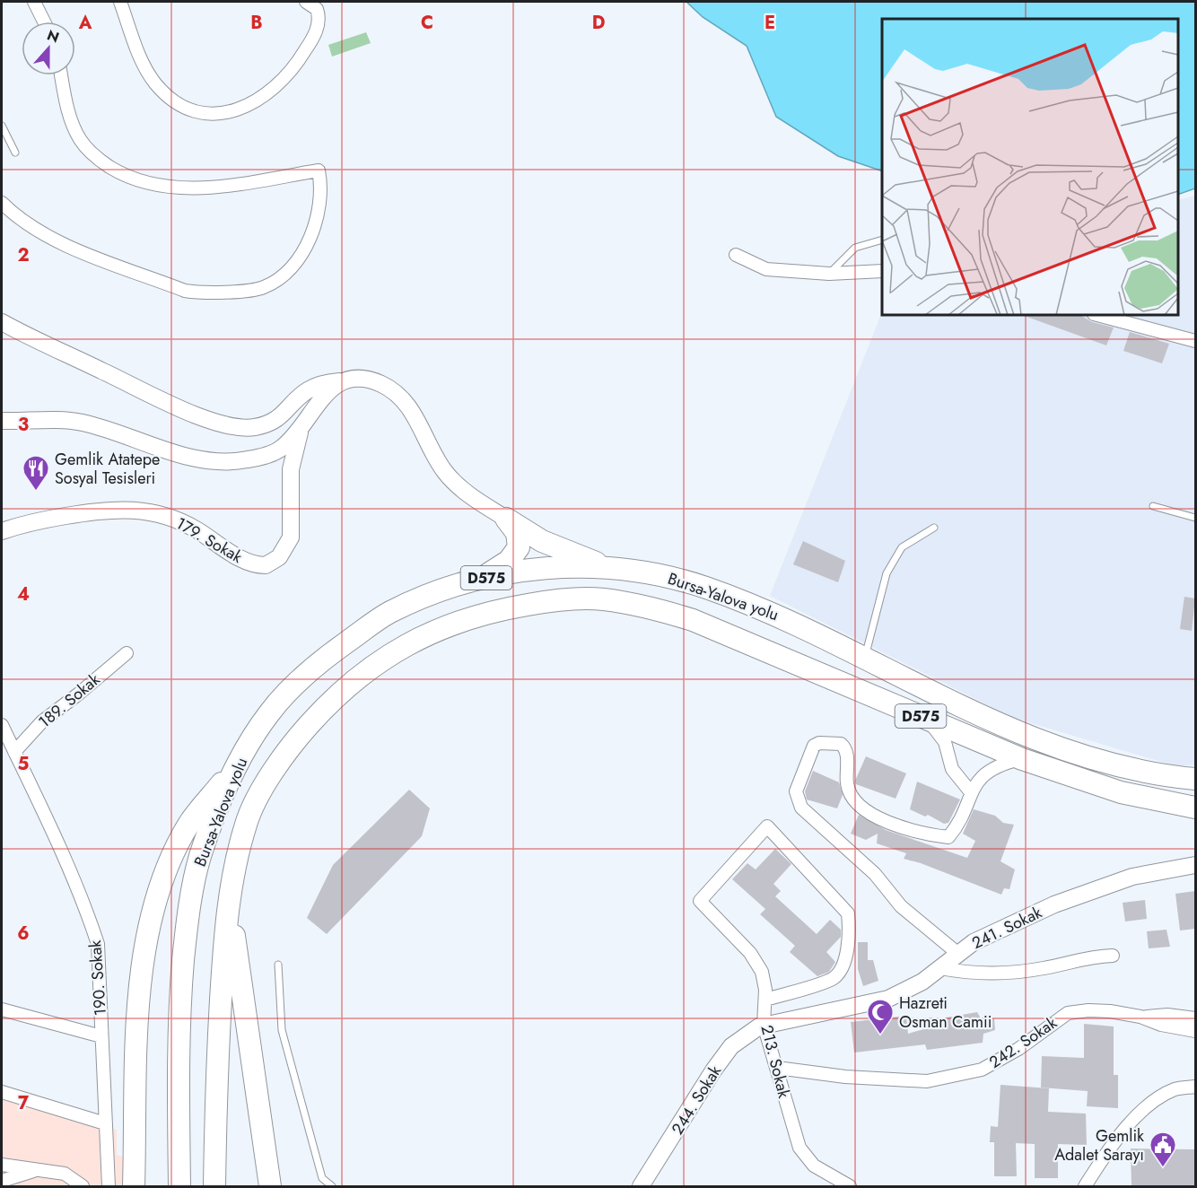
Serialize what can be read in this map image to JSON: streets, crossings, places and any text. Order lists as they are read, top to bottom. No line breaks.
{"streets":{"highway":["D575","Bursa-Yalova yolu"],"street":["179. Sokak","189. Sokak","241. Sokak","190. Sokak","242. Sokak","213. Sokak","244. Sokak"]},"crossings":[["189. Sokak","190. Sokak"],["241. Sokak","213. Sokak"],["241. Sokak","244. Sokak"],["242. Sokak","213. Sokak"],["213. Sokak","244. Sokak"]],"places":{"restaurant":["Gemlik Atatepe Sosyal Tesisleri"],"mosque":["Hazreti Osman Camii"],"public building":["Gemlik Adalet Sarayı"]},"north":"top","grid":{"columns":["A","B","C","D","E"],"rows":["2","3","4","5","6","7"]}}
